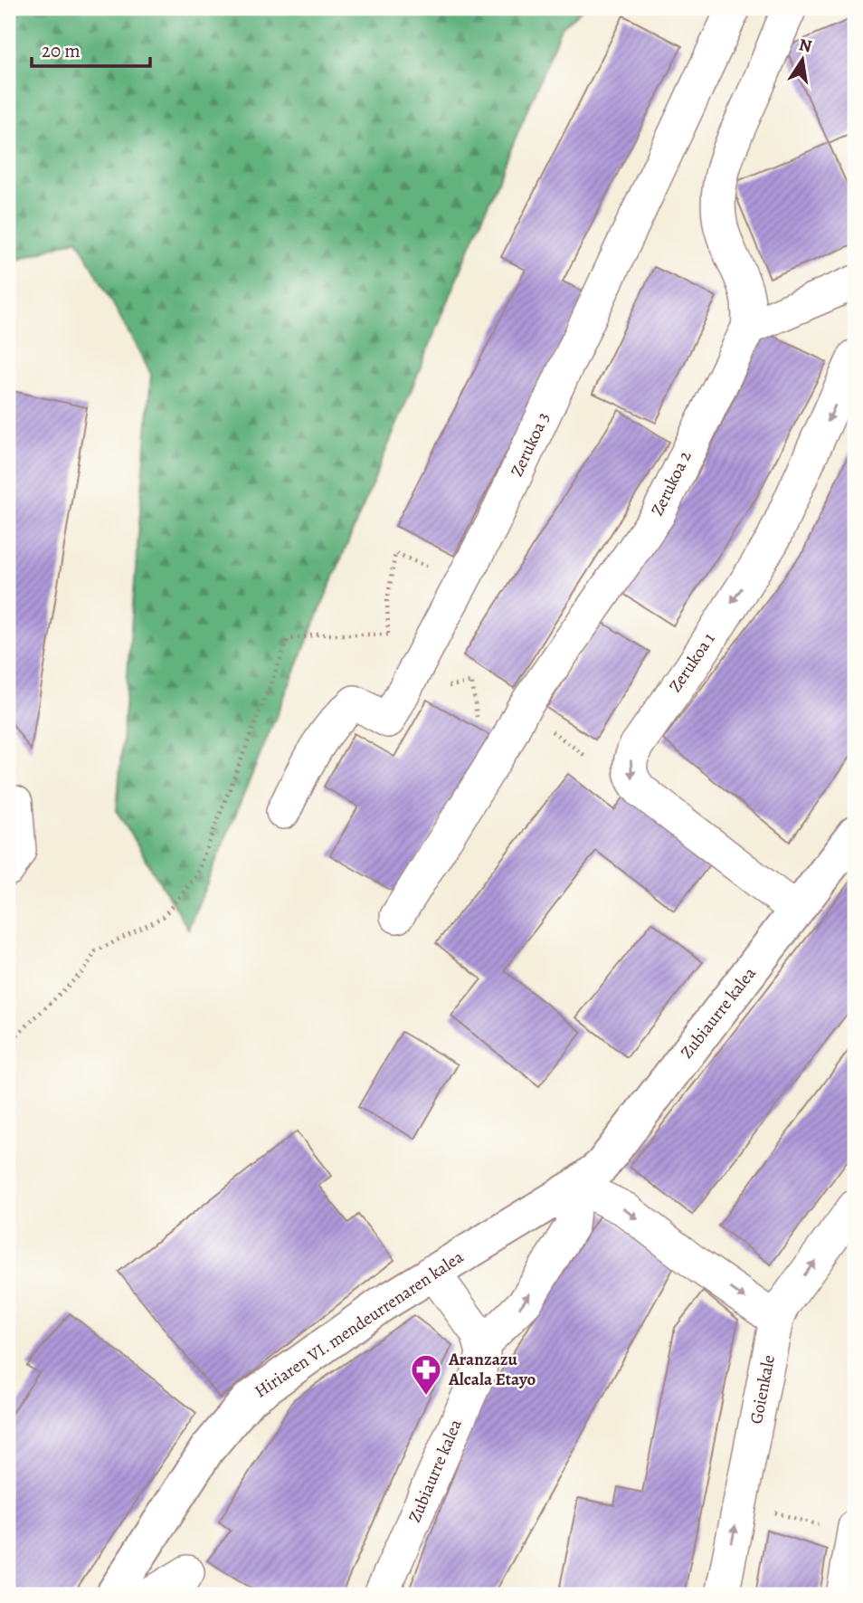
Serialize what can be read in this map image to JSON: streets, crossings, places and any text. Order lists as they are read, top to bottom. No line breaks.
{"streets":{"street":["Zerukoa 3","Zerukoa 2","Zerukoa 1","Zubiaurre kalea","Hiriaren VI. mendeurrenaren kalea","Goienkale"]},"crossings":[["Zerukoa 1","Zubiaurre kalea"],["Zubiaurre kalea","Hiriaren VI. mendeurrenaren kalea"]],"one_way":["Zerukoa 1"],"places":{"pharmacy":["Aranzazu Alcala Etayo"]},"scale_bar":"20 m","north":"top"}
